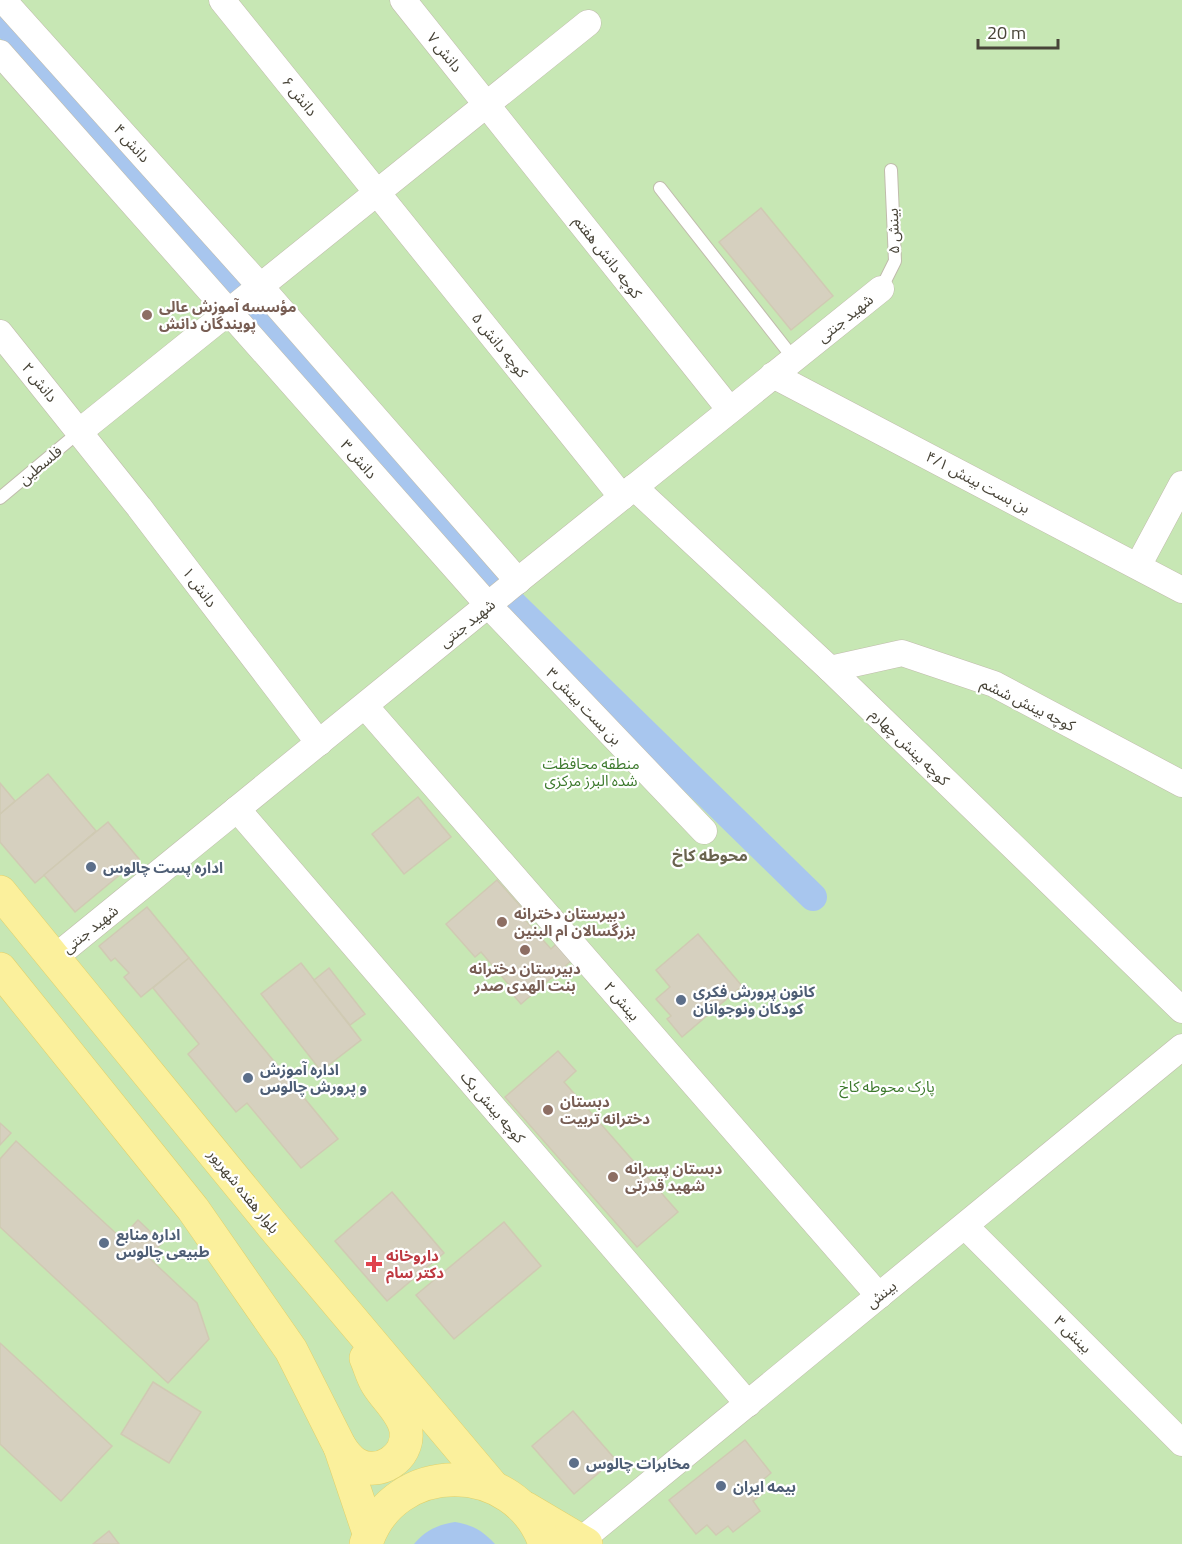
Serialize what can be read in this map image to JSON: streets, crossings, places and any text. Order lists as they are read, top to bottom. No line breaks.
{"streets":{"main road":["بلوار هفده شهریور"],"street":["دانش ۷","دانش ۶","دانش ۴","کوچه دانش هفتم","شهید جنتی","کوچه دانش ۵","دانش ۲","دانش ۳","بن بست بینش ۴/۱","دانش ۱","کوچه بینش ششم","بن بست بینش ۳","کوچه بینش چهارم","بینش ۲","کوچه بینش یک","بینش","بینش ۳"],"lane":["بینش ۵","فلسطین"]},"crossings":[["دانش ۷","کوچه دانش هفتم"],["دانش ۶","کوچه دانش ۵"],["بینش ۵","شهید جنتی"],["کوچه دانش هفتم","شهید جنتی"],["شهید جنتی","کوچه دانش ۵"],["شهید جنتی","دانش ۳"],["شهید جنتی","بن بست بینش ۴/۱"],["شهید جنتی","دانش ۱"],["شهید جنتی","بن بست بینش ۳"],["شهید جنتی","کوچه بینش چهارم"],["شهید جنتی","بینش ۲"],["شهید جنتی","کوچه بینش یک"],["شهید جنتی","بلوار هفده شهریور"],["کوچه دانش ۵","کوچه بینش چهارم"],["دانش ۲","فلسطین"],["دانش ۲","دانش ۱"],["دانش ۳","بن بست بینش ۳"],["فلسطین","دانش ۱"],["کوچه بینش ششم","کوچه بینش چهارم"],["بینش ۲","بینش"],["کوچه بینش یک","بینش"],["بینش","بینش ۳"]],"districts":["محوطه کاخ"],"parks":["منطقه محافظت شده البرز مرکزی","پارک محوطه کاخ"],"places":{"other":["مؤسسه آموزش عالی پویندگان دانش","اداره پست چالوس","دبیرستان دخترانه بزرگسالان ام البنین","دبیرستان دخترانه بنت الهدی صدر","کانون پرورش فکری کودکان ونوجوانان","اداره آموزش و پرورش چالوس","دبستان دخترانه تربیت","دبستان پسرانه شهید قدرتی","اداره منابع طبیعی چالوس","مخابرات چالوس","بیمه ایران"],"health":["داروخانه دکتر سام"]},"scale_bar":"20 m"}
